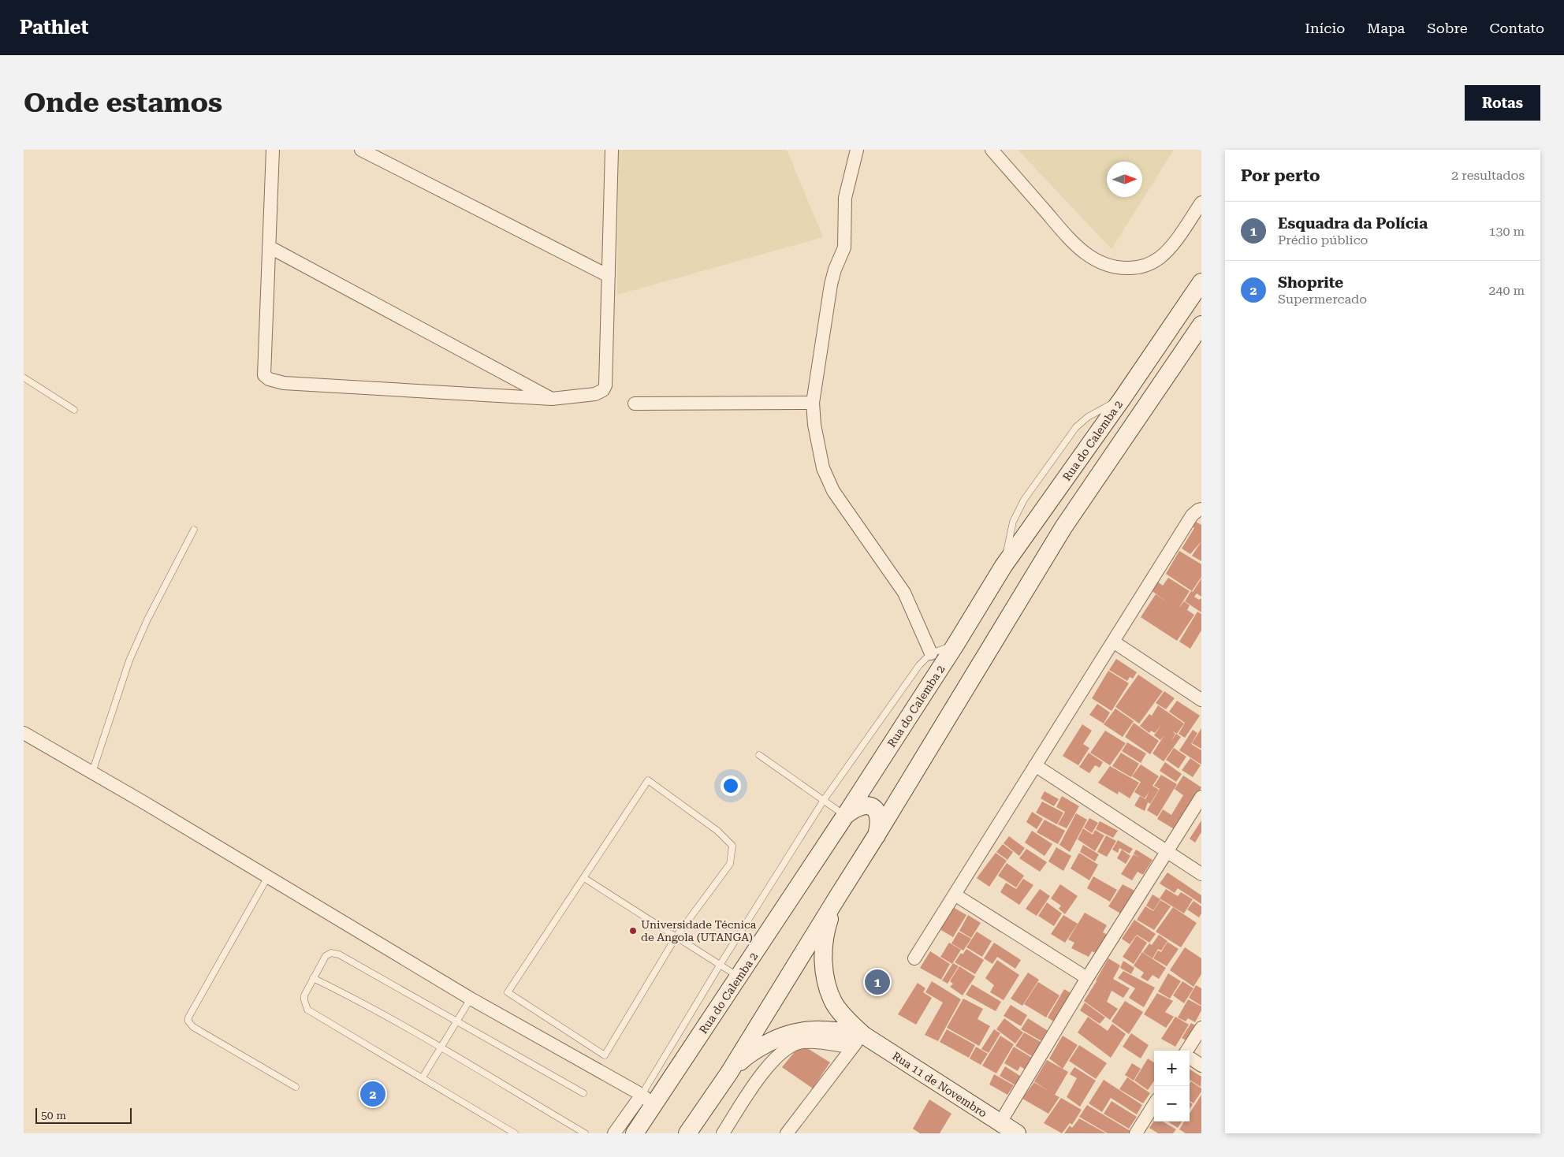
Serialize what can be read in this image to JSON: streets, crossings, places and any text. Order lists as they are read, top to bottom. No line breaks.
{"streets":{"main road":["Rua do Calemba 2","Rua 11 de Novembro"]},"places":["Universidade Técnica de Angola (UTANGA)"],"scale_bar":"50 m","north":"right","page":{"header":"Pathlet","nav":["Início","Mapa","Sobre","Contato"],"buttons":"Rotas","title":"Onde estamos","heading":["Por perto","2 resultados"],"list":[{"mark":"1","name":"Esquadra da Polícia","note":"Prédio público","value":"130 m"},{"mark":"2","name":"Shoprite","note":"Supermercado","value":"240 m"}],"pins":["1","2"],"map_buttons":["+","−"],"scale":"50 m"}}
